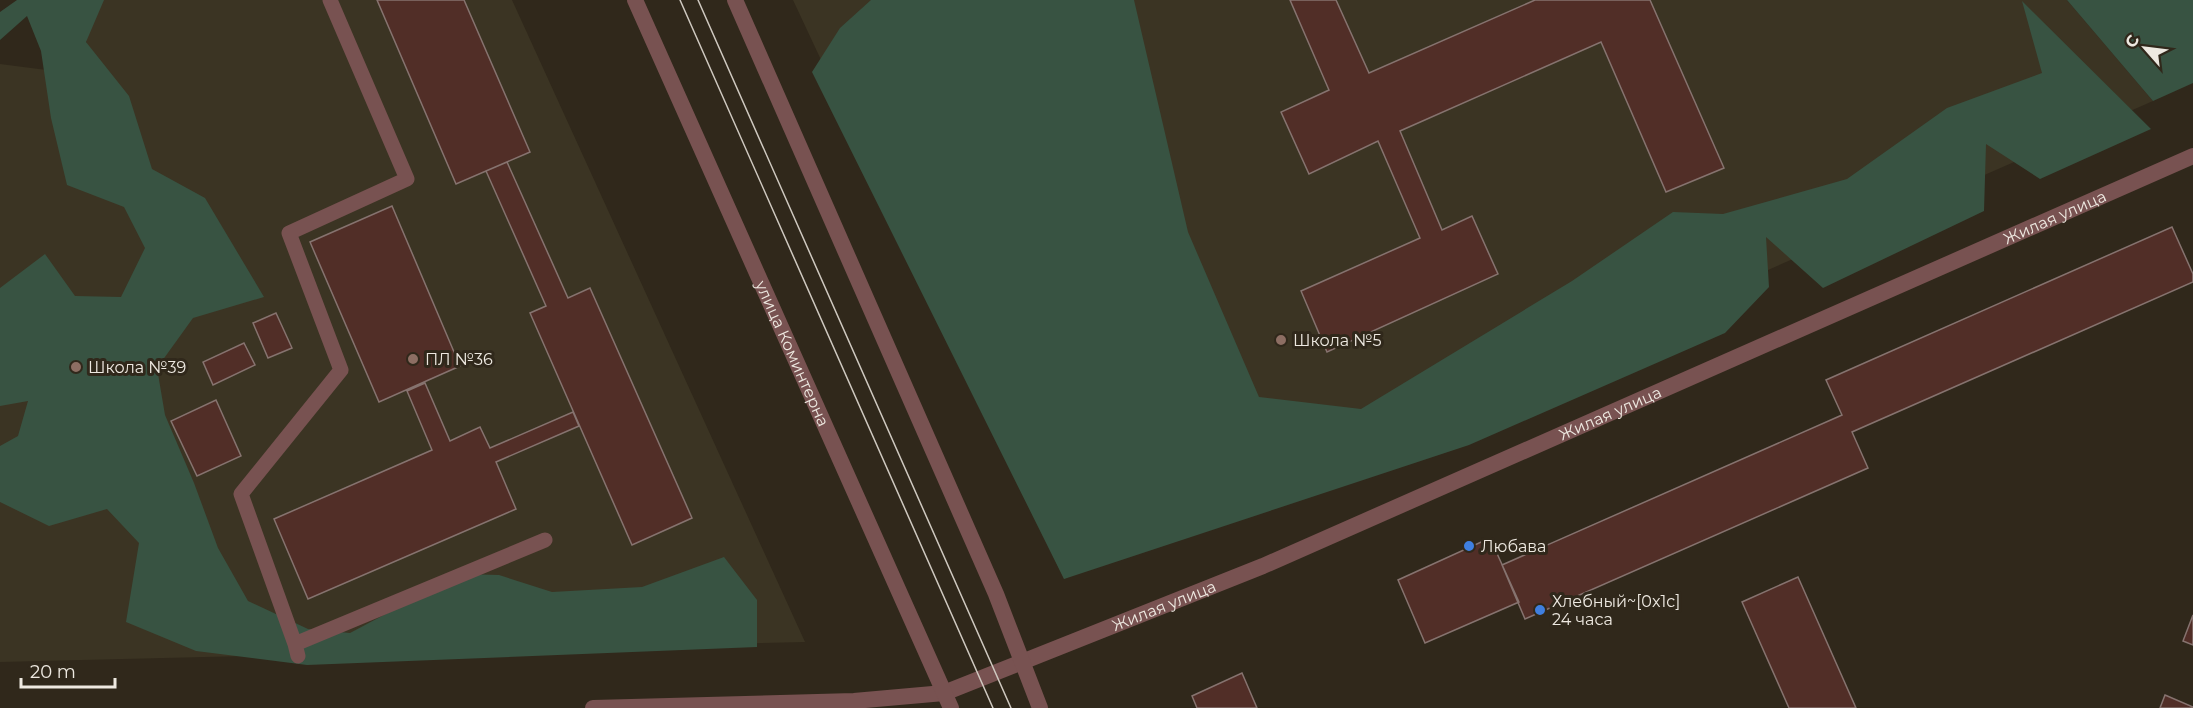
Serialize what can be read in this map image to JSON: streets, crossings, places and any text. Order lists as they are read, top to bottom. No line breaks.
{"streets":{"street":["Жилая улица","улица Коминтерна"]},"crossings":[["Жилая улица","улица Коминтерна"]],"places":["Школа №5","ПЛ №36","Школа №39","Любава","Хлебный~[0x1c] 24 часа"],"scale_bar":"20 m","north":"top left"}
